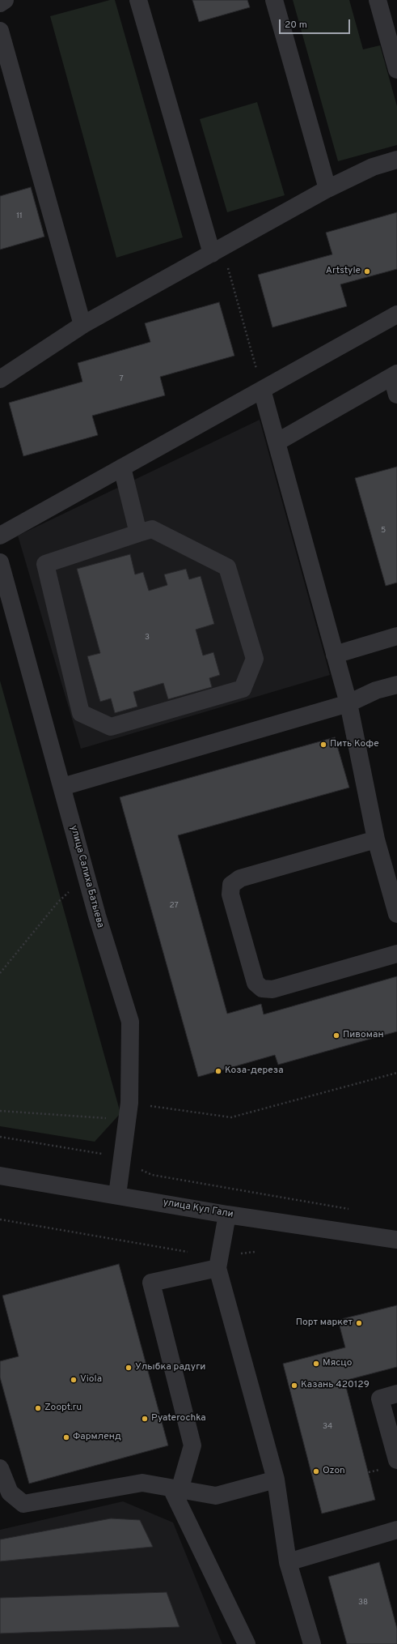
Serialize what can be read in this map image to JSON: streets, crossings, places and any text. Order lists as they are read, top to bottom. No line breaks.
{"streets":{"street":["улица Салиха Батыева","улица Кул Гали"]},"crossings":[["улица Салиха Батыева","улица Кул Гали"]],"places":["Artstyle","Пить Кофе","Пивоман","Коза-дереза","Порт маркет","Мясцо","Улыбка радуги","Viola","Казань 420129","Zoopt.ru","Pyaterochka","Фармленд","Ozon"],"house_numbers":["11","7","5","3","27","34","38"],"scale_bar":"20 m"}
